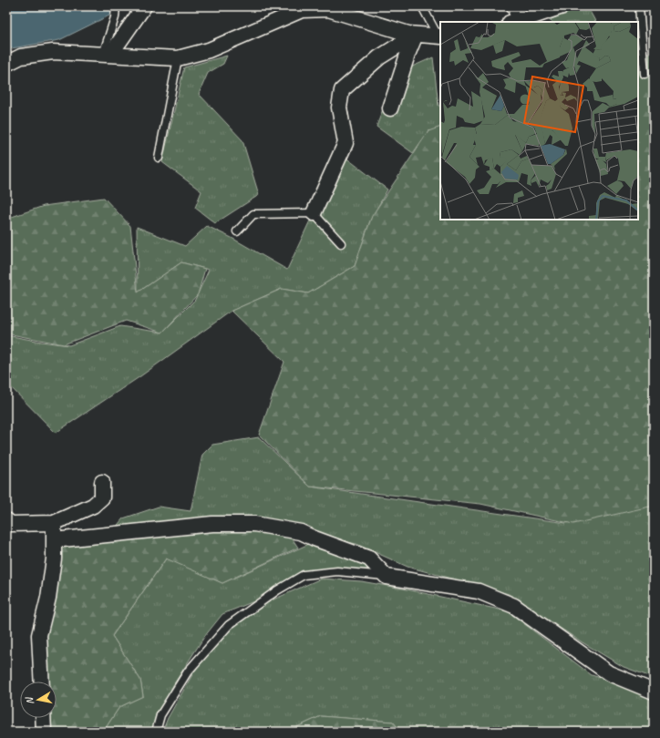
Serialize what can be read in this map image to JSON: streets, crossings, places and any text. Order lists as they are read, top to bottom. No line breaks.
{"north":"left"}
